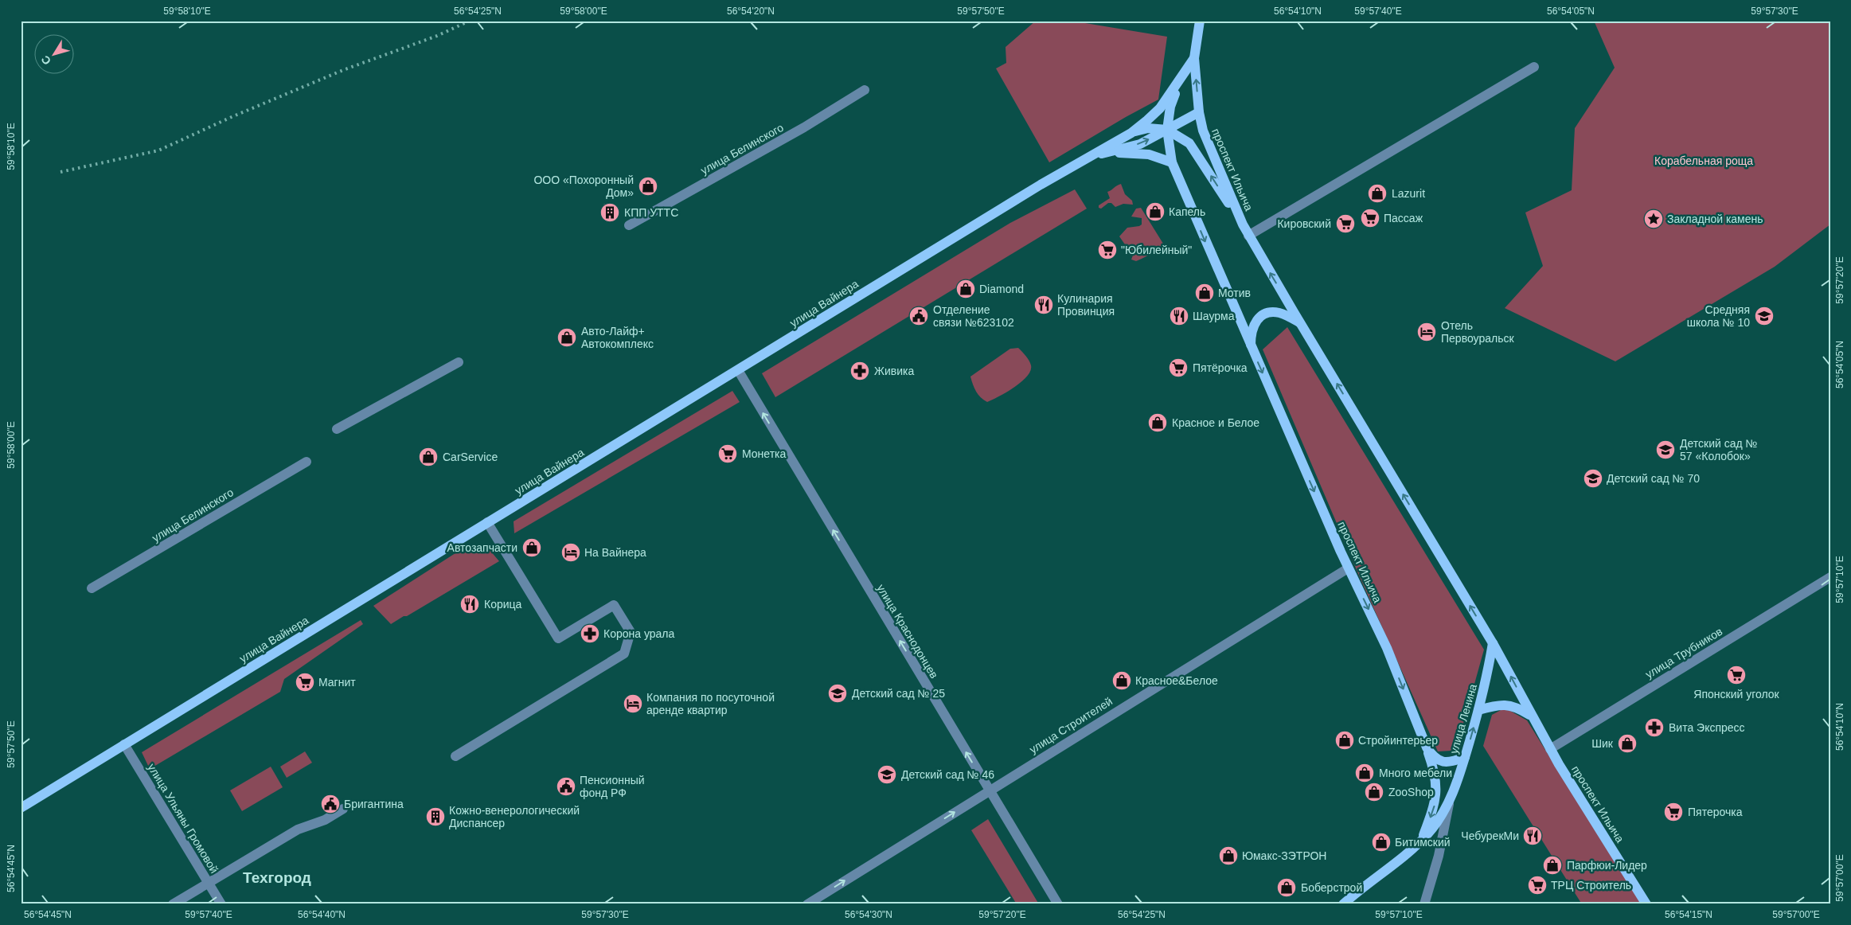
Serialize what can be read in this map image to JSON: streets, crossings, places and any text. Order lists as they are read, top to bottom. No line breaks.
{"streets":{"main road":["проспект Ильича","улица Вайнера","улица Ленина"],"street":["улица Белинского","улица Краснодонцев","улица Трубников","улица Строителей","улица Ульяны Громовой"]},"crossings":[["проспект Ильича","улица Вайнера"],["проспект Ильича","улица Трубников"],["проспект Ильича","улица Ленина"],["проспект Ильича","улица Строителей"],["улица Вайнера","улица Краснодонцев"],["улица Вайнера","улица Ульяны Громовой"],["улица Краснодонцев","улица Строителей"]],"one_way":["улица Краснодонцев"],"districts":["Техгород"],"parks":["Корабельная роща"],"places":{"shop":["ООО «Похоронный Дом»","Lazurit","Капель","Diamond","Мотив","Авто-Лайф+ Автокомплекс","Красное и Белое","CarService","Автозапчасти","Красное&Белое","Стройинтерьер","Шик","Много мебели","ZooShop","Битимский","Юмакс-ЗЭТРОН","Парфюи-Лидер","Боберстрой"],"building":["КПП УТТС","Кожно-венерологический Диспансер"],"supermarket":["Пассаж","Кировский","\"Юбилейный\"","Пятёрочка","Монетка","Японский уголок","Магнит","Пятерочка","ТРЦ Строитель"],"place":["Закладной камень"],"restaurant":["Кулинария Провинция","Шаурма","Корица","ЧебурекМи"],"public building":["Отделение связи №623102","Пенсионный фонд РФ","Бригантина"],"school or university":["Средняя школа № 10","Детский сад № 57 «Колобок»","Детский сад № 70","Детский сад № 25","Детский сад № 46"],"hotel":["Отель Первоуральск","На Вайнера","Компания по посуточной аренде квартир"],"pharmacy":["Живика","Корона урала","Вита Экспресс"]},"north":"bottom left","coordinates":["59°58'10\"E","56°54'25\"N","59°58'00\"E","56°54'20\"N","59°57'50\"E","56°54'10\"N","59°57'40\"E","56°54'05\"N","59°57'30\"E","59°57'20\"E","59°57'10\"E","56°54'45\"N","59°57'00\"E","56°54'40\"N","56°54'30\"N","56°54'15\"N"]}
